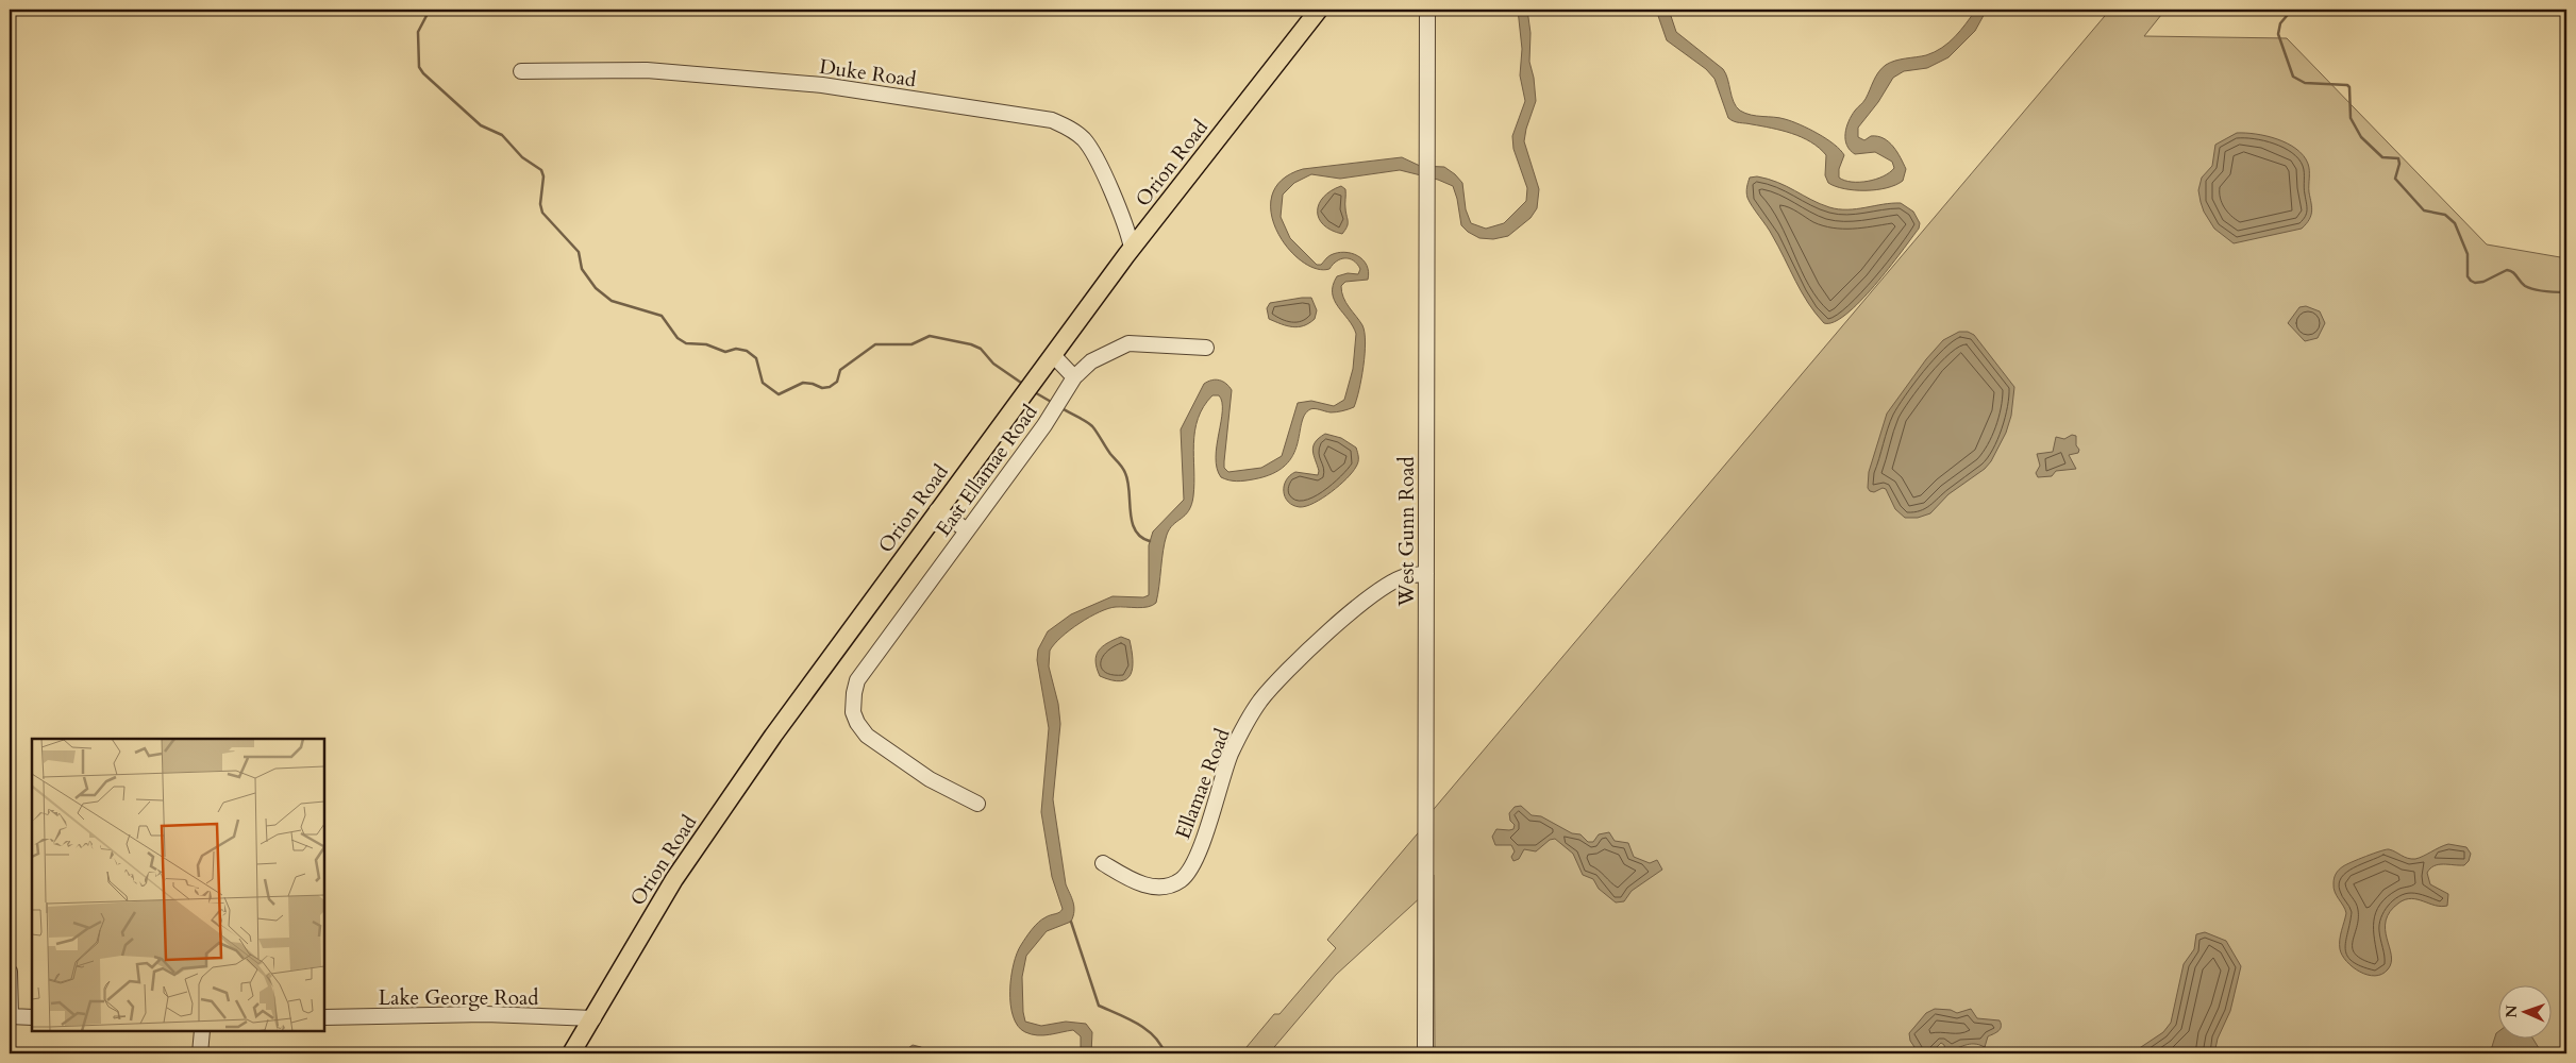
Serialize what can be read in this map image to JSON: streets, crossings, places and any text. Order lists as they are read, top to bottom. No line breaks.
{"streets":{"main road":["Orion Road"],"street":["Duke Road","East Ellamae Road","West Gunn Road","Ellamae Road","Lake George Road"]},"crossings":[["Duke Road","Orion Road"],["Orion Road","Lake George Road"],["West Gunn Road","Ellamae Road"]],"north":"left"}
